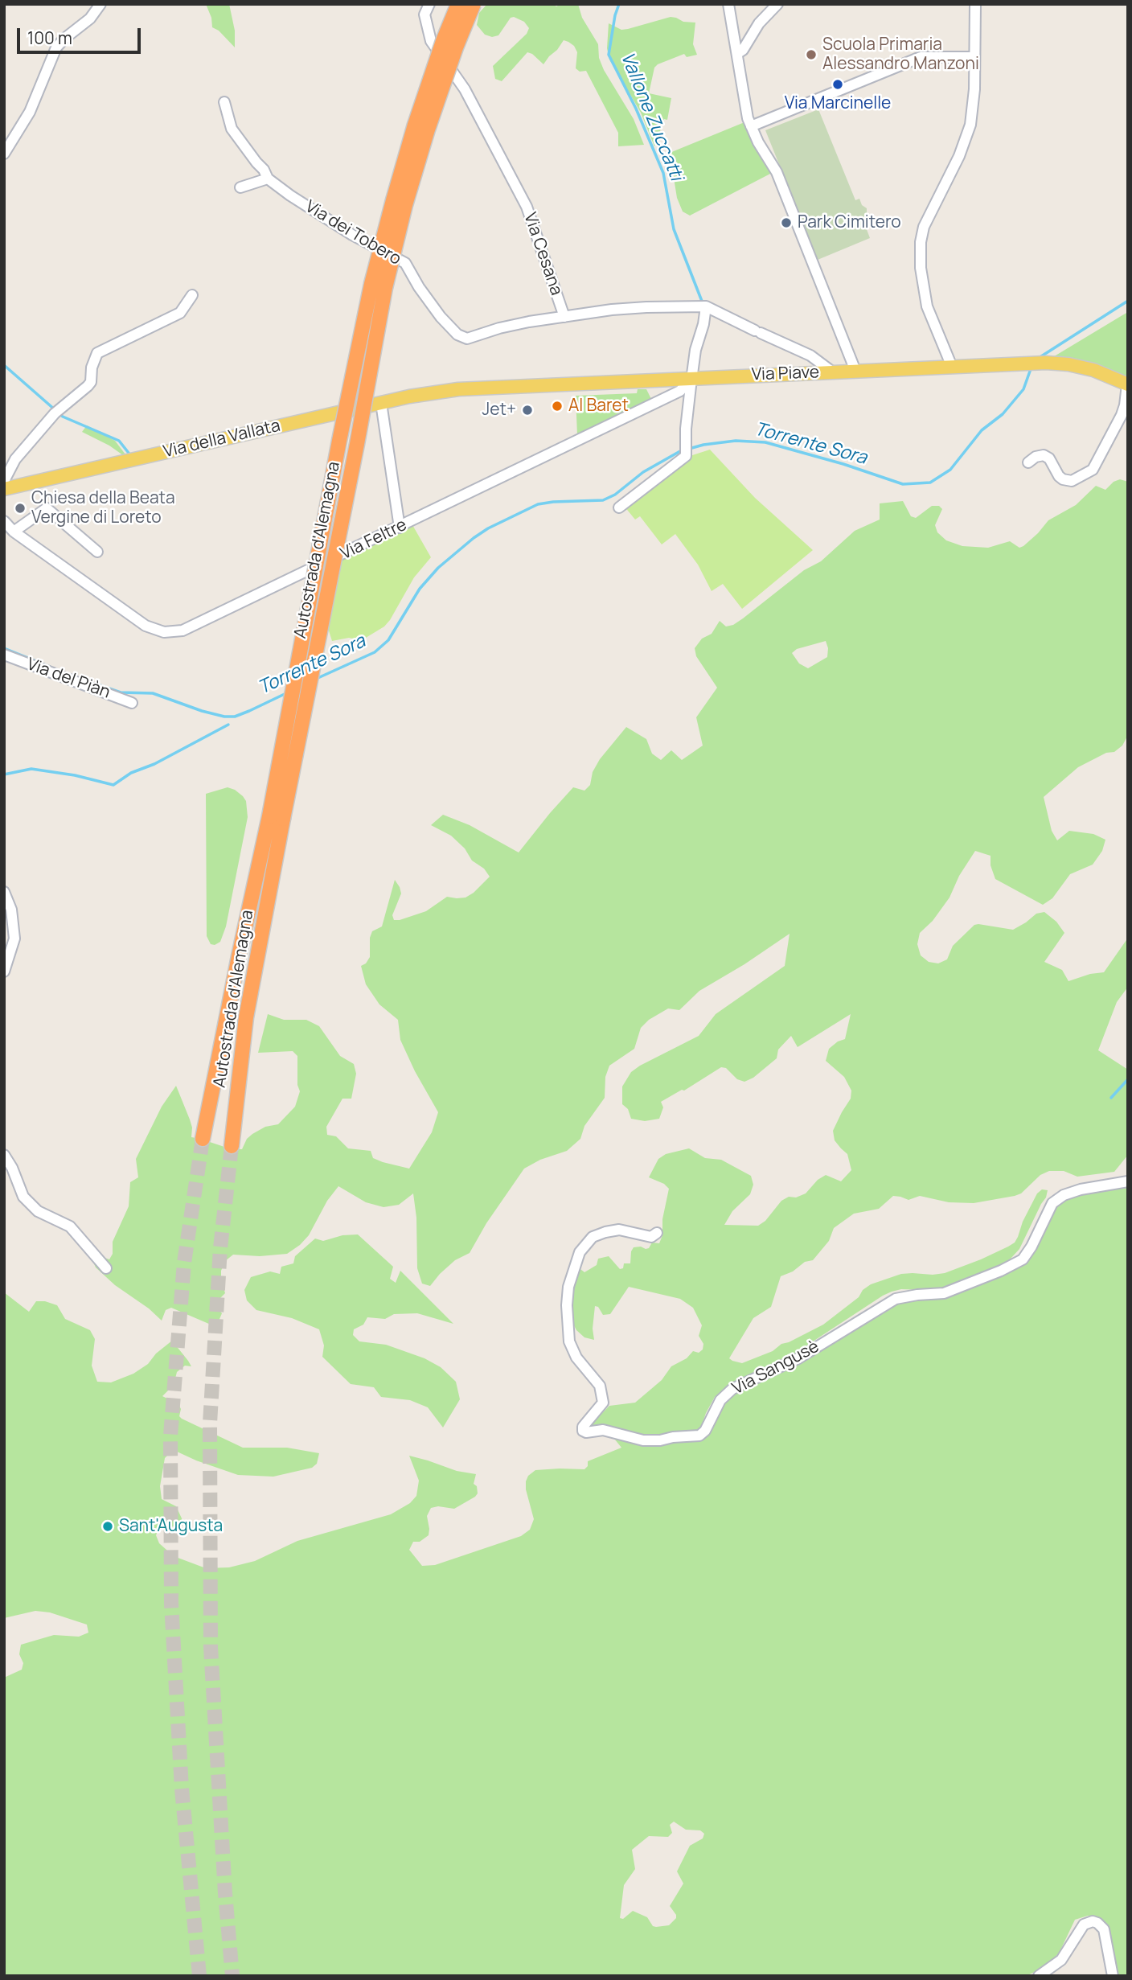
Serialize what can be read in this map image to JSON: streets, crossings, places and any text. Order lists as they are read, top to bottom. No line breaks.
{"streets":{"highway":["Autostrada d'Alemagna"],"main road":["Via Piave","Via della Vallata"],"street":["Via dei Tobero","Via Cesana","Via Feltre","Via del Piàn","Via Sangusè"]},"crossings":[["Via dei Tobero","Via Cesana"],["Via Piave","Via della Vallata"],["Via Piave","Via Feltre"]],"water":["Vallone Zuccatti","Torrente Sora"],"places":["Scuola Primaria Alessandro Manzoni","Via Marcinelle","Park Cimitero","Al Baret","Jet+","Chiesa della Beata Vergine di Loreto","Sant'Augusta"],"scale_bar":"100 m"}
